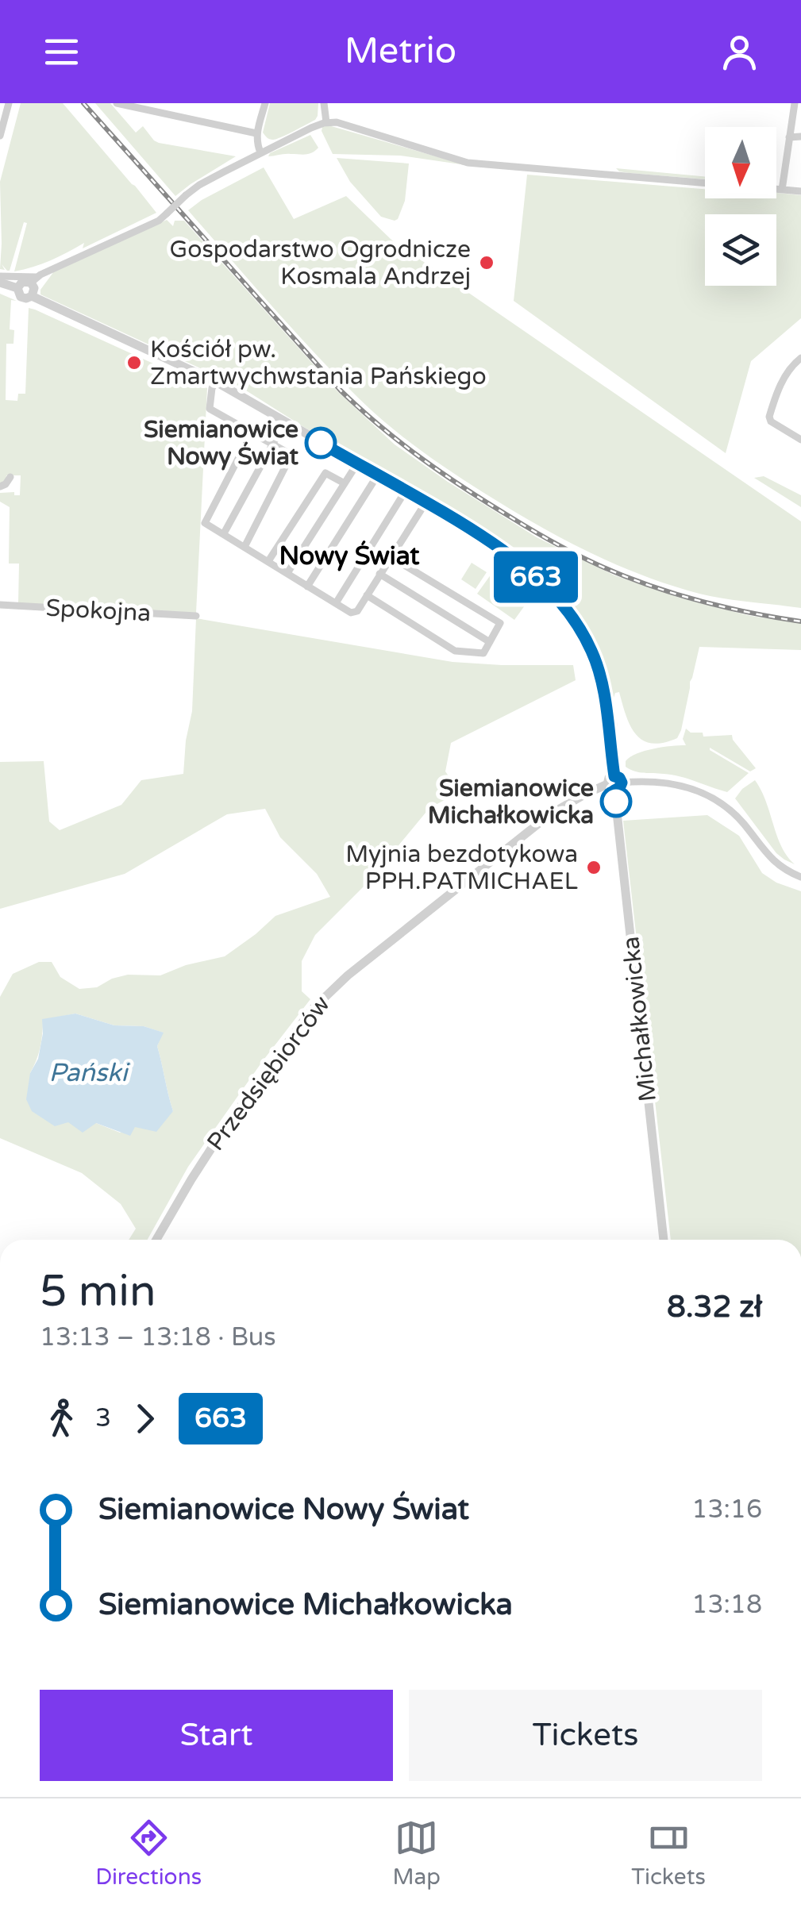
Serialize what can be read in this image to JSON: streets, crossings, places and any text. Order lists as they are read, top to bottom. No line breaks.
{"streets":{"street":["Spokojna","Michałkowicka","Przedsiębiorców"]},"crossings":[["Michałkowicka","Przedsiębiorców"]],"districts":["Nowy Świat"],"water":["Pański"],"places":["Gospodarstwo Ogrodnicze Kosmala Andrzej","Kościół pw. Zmartwychwstania Pańskiego","Siemianowice Nowy Świat","Siemianowice Michałkowicka","Myjnia bezdotykowa PPH.PATMICHAEL"],"lines":["bus line 663"],"north":"bottom","page":{"header":"Metrio","on_map":"663","heading":["5 min","13:13 – 13:18 · Bus","8.32 zł"],"legs":["3","663"],"list":[{"name":"Siemianowice Nowy Świat","value":"13:16"},{"name":"Siemianowice Michałkowicka","value":"13:18"}],"buttons":["Start","Tickets"],"tabs":["Directions","Map","Tickets"]}}
